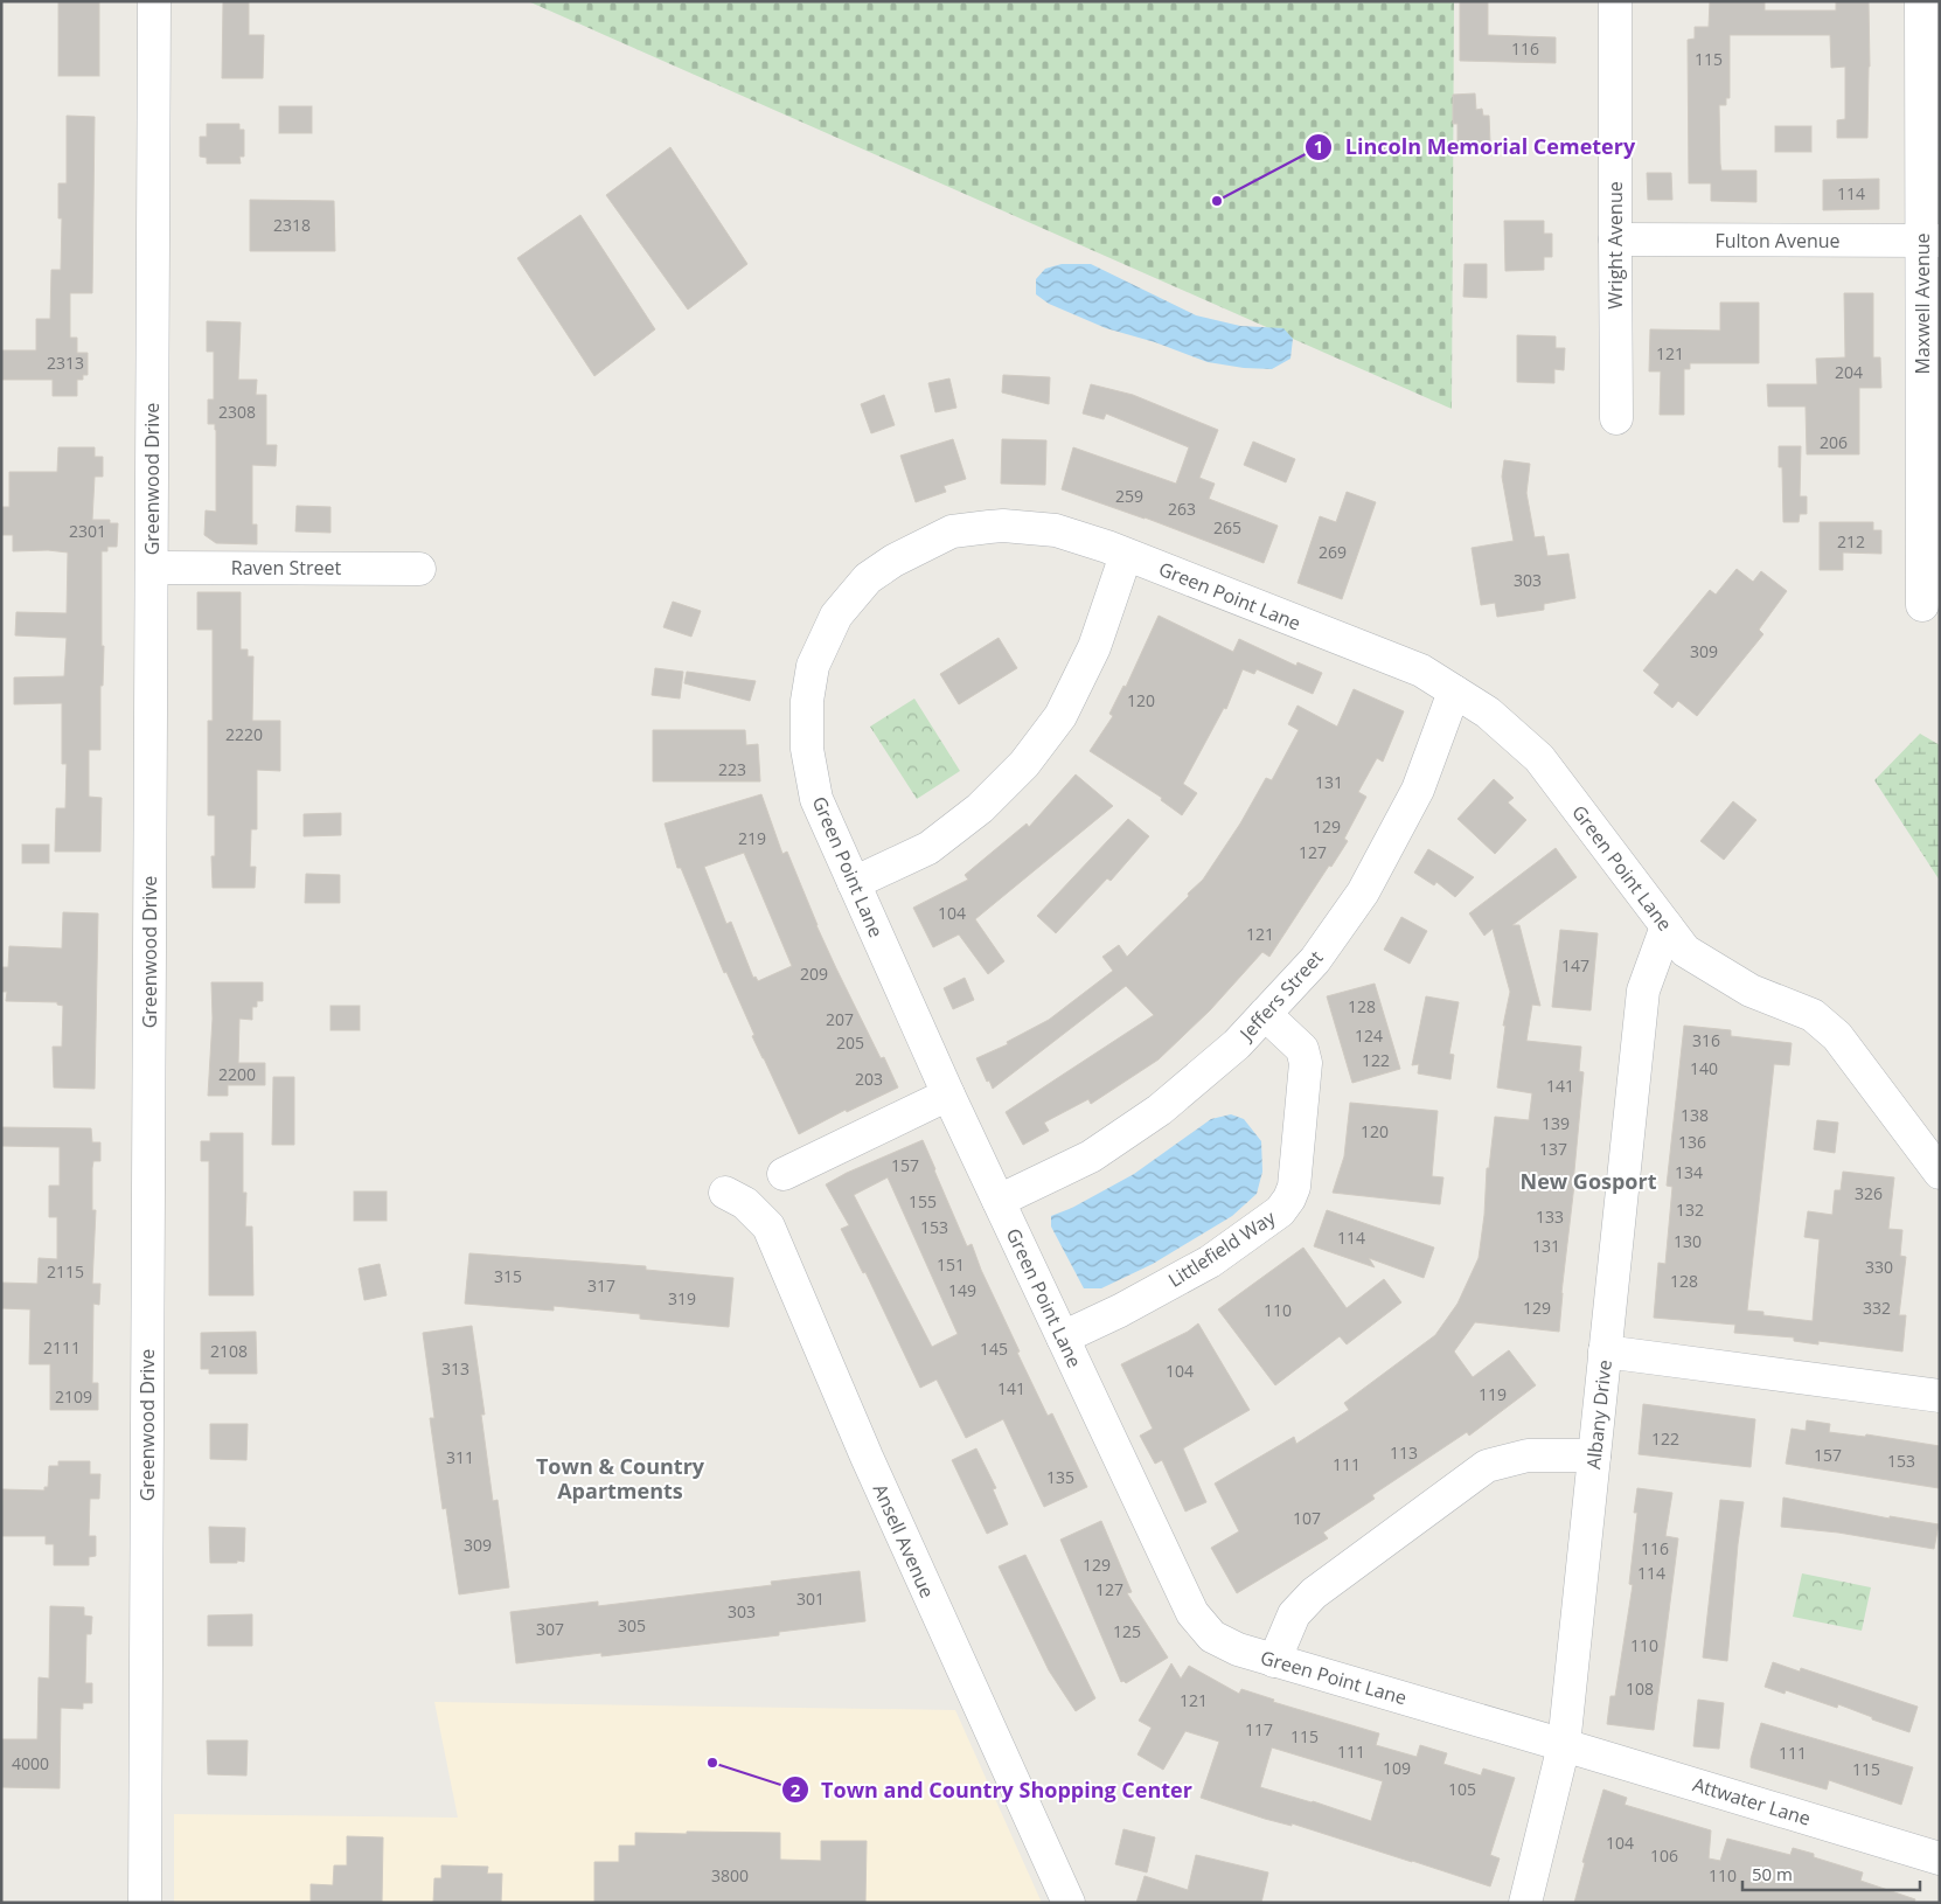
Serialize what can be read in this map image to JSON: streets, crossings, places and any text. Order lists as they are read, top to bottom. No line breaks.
{"streets":{"street":["Fulton Avenue","Wright Avenue","Maxwell Avenue","Greenwood Drive","Raven Street","Green Point Lane","Jeffers Street","Littlefield Way","Albany Drive","Ansell Avenue","Attwater Lane"]},"crossings":[["Fulton Avenue","Wright Avenue"],["Fulton Avenue","Maxwell Avenue"],["Greenwood Drive","Raven Street"],["Green Point Lane","Jeffers Street"],["Green Point Lane","Littlefield Way"],["Green Point Lane","Albany Drive"],["Green Point Lane","Attwater Lane"],["Jeffers Street","Littlefield Way"],["Albany Drive","Attwater Lane"]],"districts":["New Gosport","Town & Country Apartments"],"places":["Lincoln Memorial Cemetery","Town and Country Shopping Center"],"house_numbers":["116","115","114","2318","121","2313","204","2308","206","259","263","265","2301","212","269","303","309","120","2220","223","131","129","219","127","104","121","147","209","128","207","124","316","205","122","140","2200","203","141","138","139","120","136","137","157","134","326","155","132","133","153","114","130","131","151","330","2115","315","128","317","149","319","129","332","110","2111","145","2108","313","104","141","119","2109","122","113","157","311","153","111","135","107","309","116","129","114","127","301","303","305","307","125","110","108","121","117","115","111","111","4000","109","115","105","104","106","3800","110"],"scale_bar":"50 m"}
